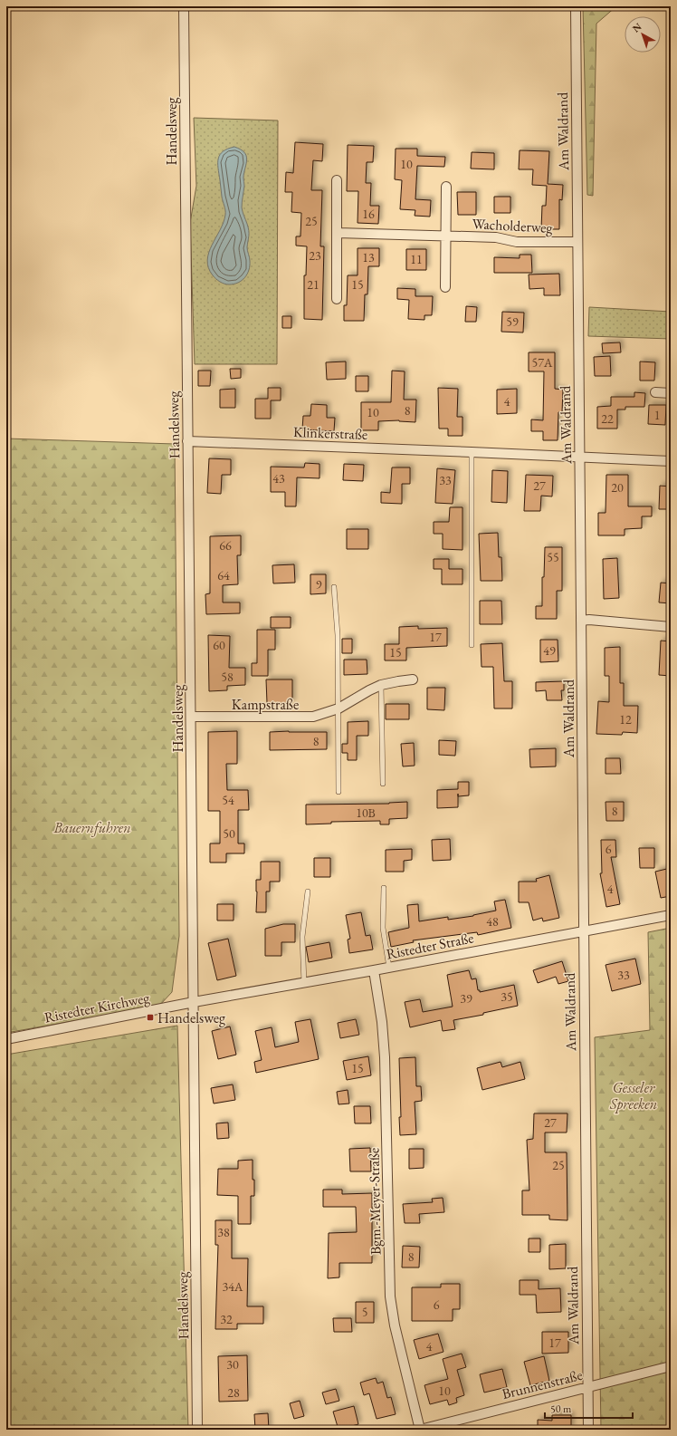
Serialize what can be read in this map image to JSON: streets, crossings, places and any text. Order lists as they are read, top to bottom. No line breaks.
{"streets":{"street":["Handelsweg","Am Waldrand","Wacholderweg","Klinkerstraße","Kampstraße","Ristedter Straße","Ristedter Kirchweg","Bgm.-Meyer-Straße","Brunnenstraße"]},"crossings":[["Handelsweg","Klinkerstraße"],["Handelsweg","Kampstraße"],["Handelsweg","Ristedter Straße"],["Handelsweg","Ristedter Kirchweg"],["Am Waldrand","Wacholderweg"],["Am Waldrand","Klinkerstraße"],["Am Waldrand","Ristedter Straße"],["Am Waldrand","Brunnenstraße"],["Ristedter Straße","Ristedter Kirchweg"],["Ristedter Straße","Bgm.-Meyer-Straße"],["Bgm.-Meyer-Straße","Brunnenstraße"]],"parks":["Bauernfuhren","Gesseler Spreeken"],"places":{"transit":["Handelsweg"]},"house_numbers":["10","16","25","23","13","11","21","15","59","57A","4","8","10","1","22","43","33","27","20","66","55","64","9","17","60","49","15","58","12","8","54","8","10B","50","6","4","48","33","35","39","15","27","25","38","8","34A","6","5","32","17","4","30","10","28"],"scale_bar":"50 m","north":"top left"}
